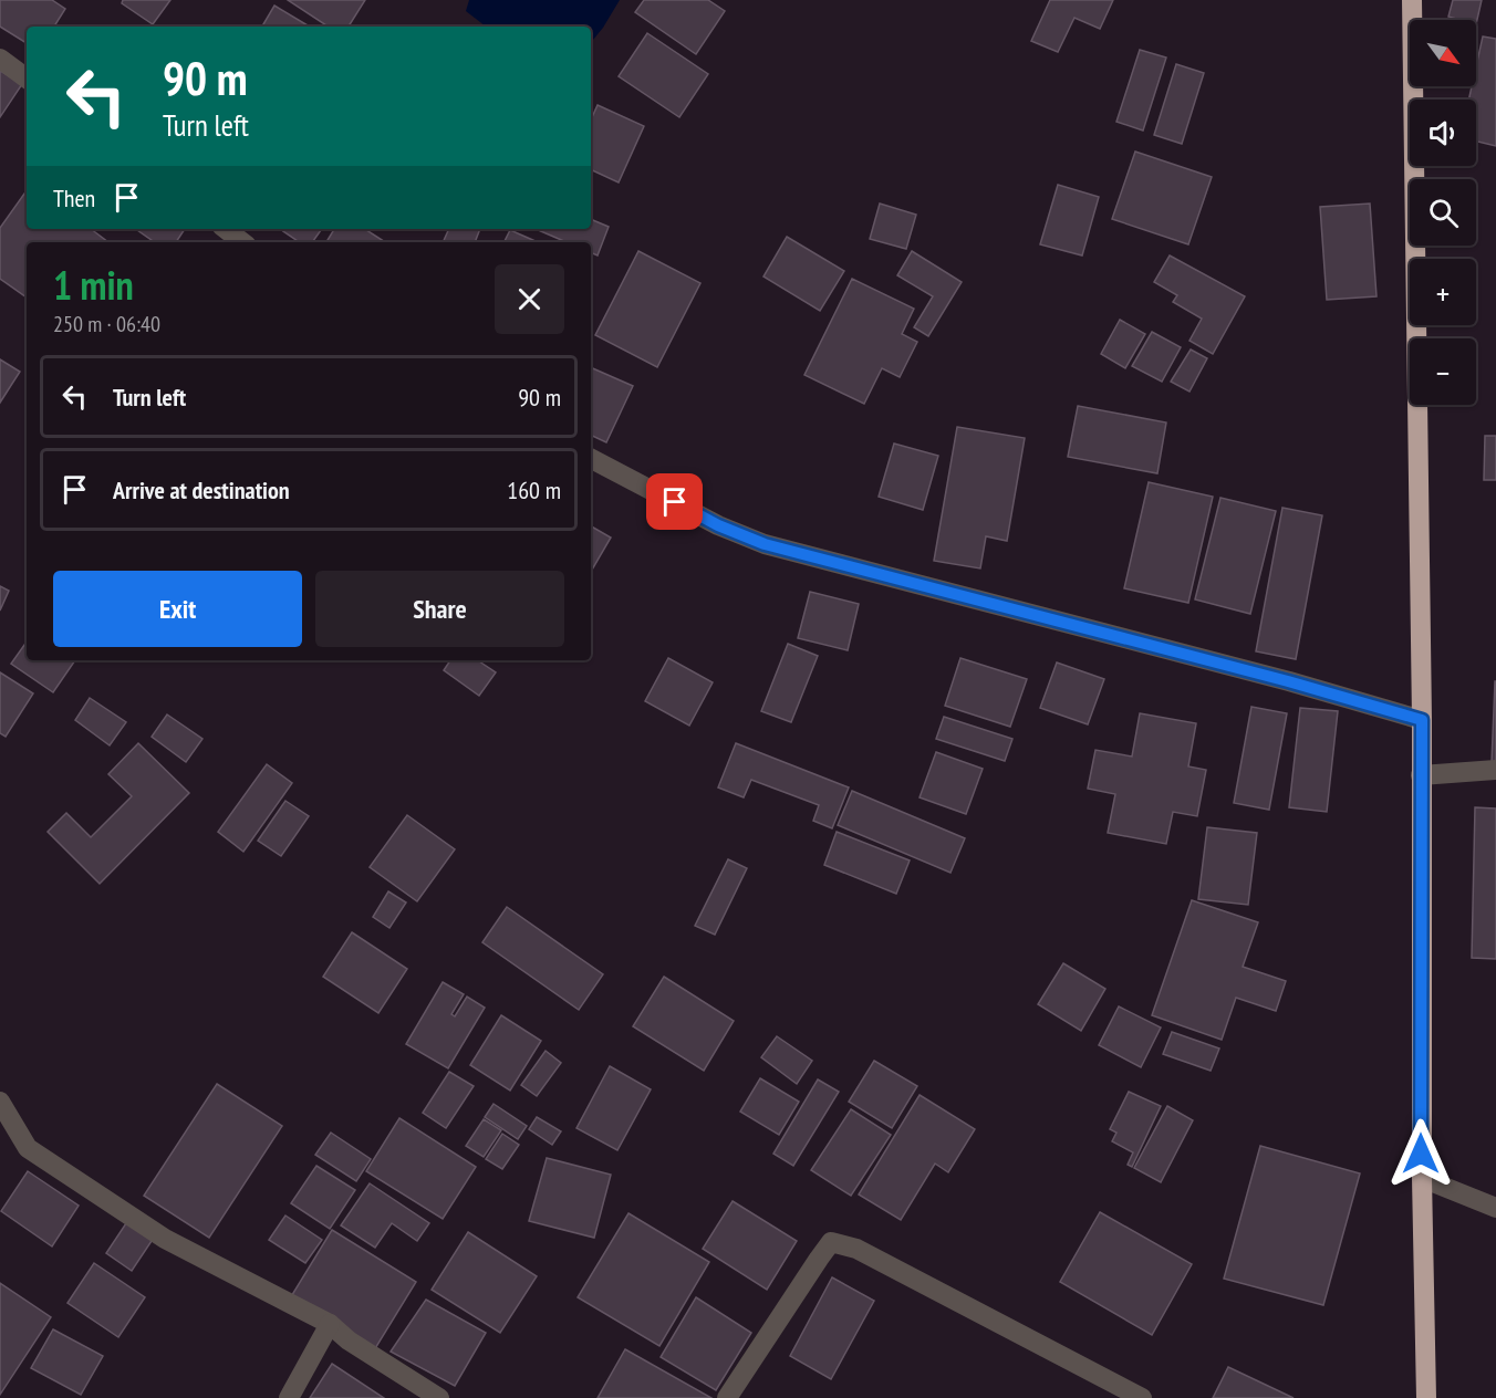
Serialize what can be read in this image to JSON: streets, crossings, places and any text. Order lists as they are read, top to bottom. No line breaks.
{"north":"bottom right","page":{"map_buttons":["+","−"],"turn":["90 m","Turn left"],"then":"Then","heading":["1 min","250 m · 06:40"],"list":[{"name":"Turn left","value":"90 m"},{"name":"Arrive at destination","value":"160 m"}],"buttons":["Exit","Share"]}}
